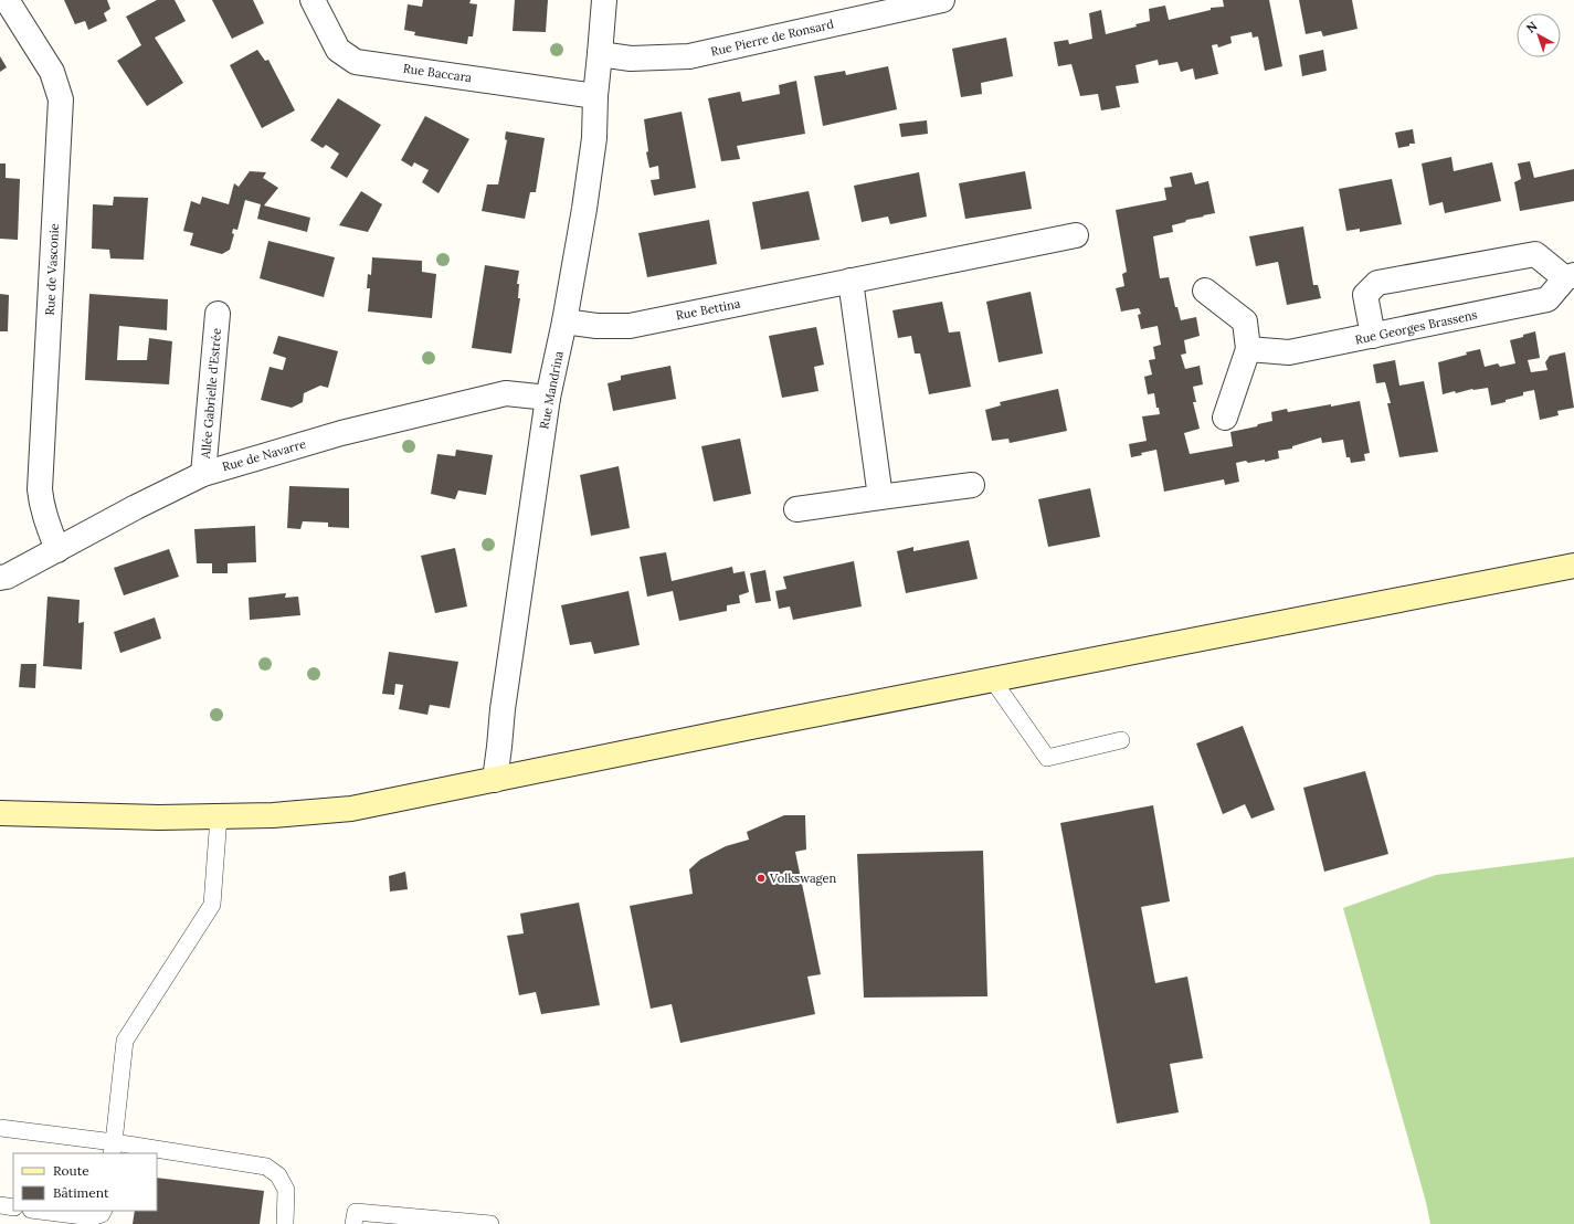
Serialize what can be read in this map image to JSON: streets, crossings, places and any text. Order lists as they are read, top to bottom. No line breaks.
{"streets":{"street":["Rue Pierre de Ronsard","Rue Baccara","Rue de Vasconie","Rue Bettina","Rue Georges Brassens","Rue Mandrina","Allée Gabrielle d'Estrée","Rue de Navarre"]},"crossings":[["Rue Pierre de Ronsard","Rue Mandrina"],["Rue Baccara","Rue Mandrina"],["Rue de Vasconie","Rue de Navarre"],["Rue Bettina","Rue Mandrina"],["Rue Mandrina","Rue de Navarre"],["Allée Gabrielle d'Estrée","Rue de Navarre"]],"places":["Volkswagen"],"legend":["Route","Bâtiment"],"north":"top left"}
